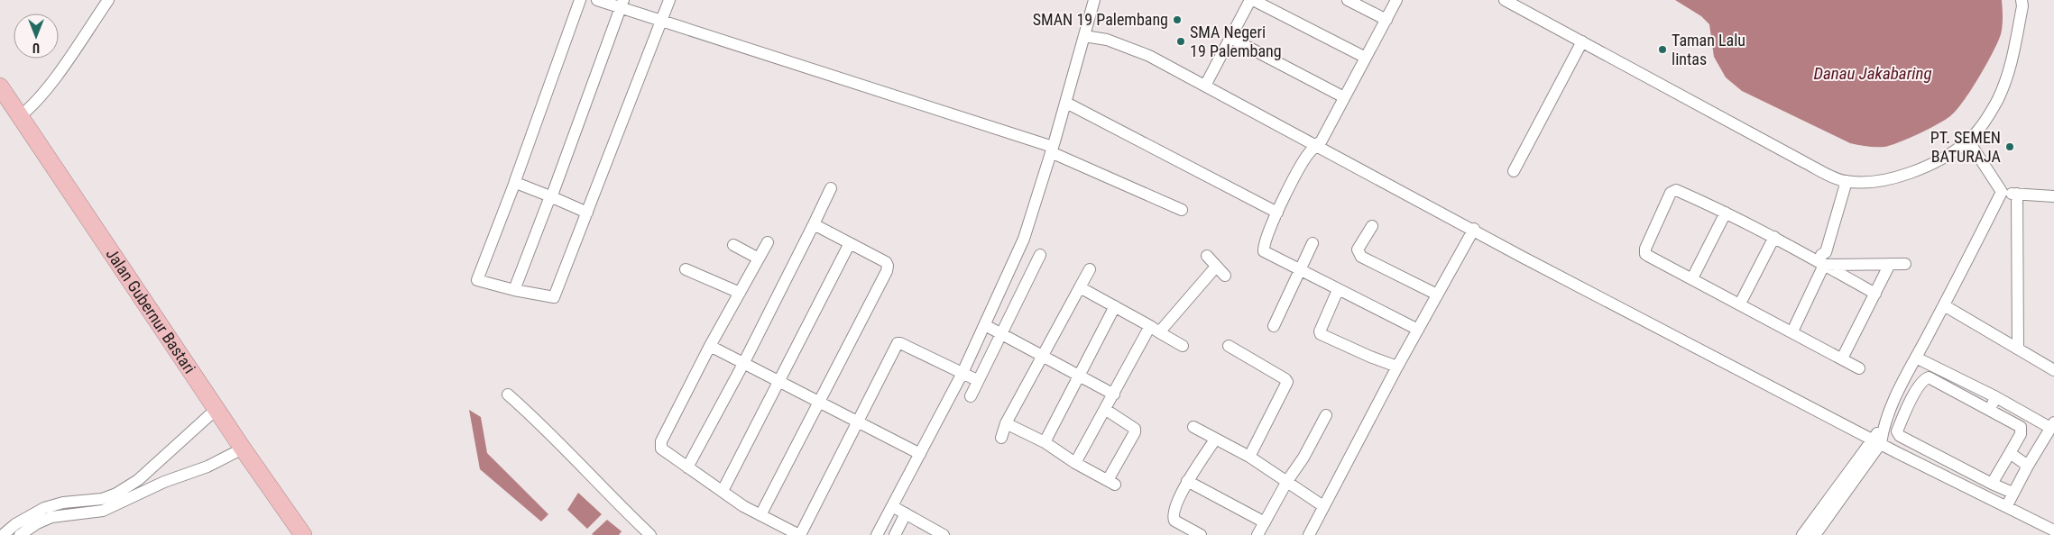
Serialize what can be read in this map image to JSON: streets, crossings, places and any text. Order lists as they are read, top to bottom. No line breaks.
{"streets":{"highway":["Jalan Gubernur Bastari"]},"water":["Danau Jakabaring"],"places":["SMAN 19 Palembang","SMA Negeri 19 Palembang","Taman Lalu lintas","PT. SEMEN BATURAJA"],"north":"bottom"}
